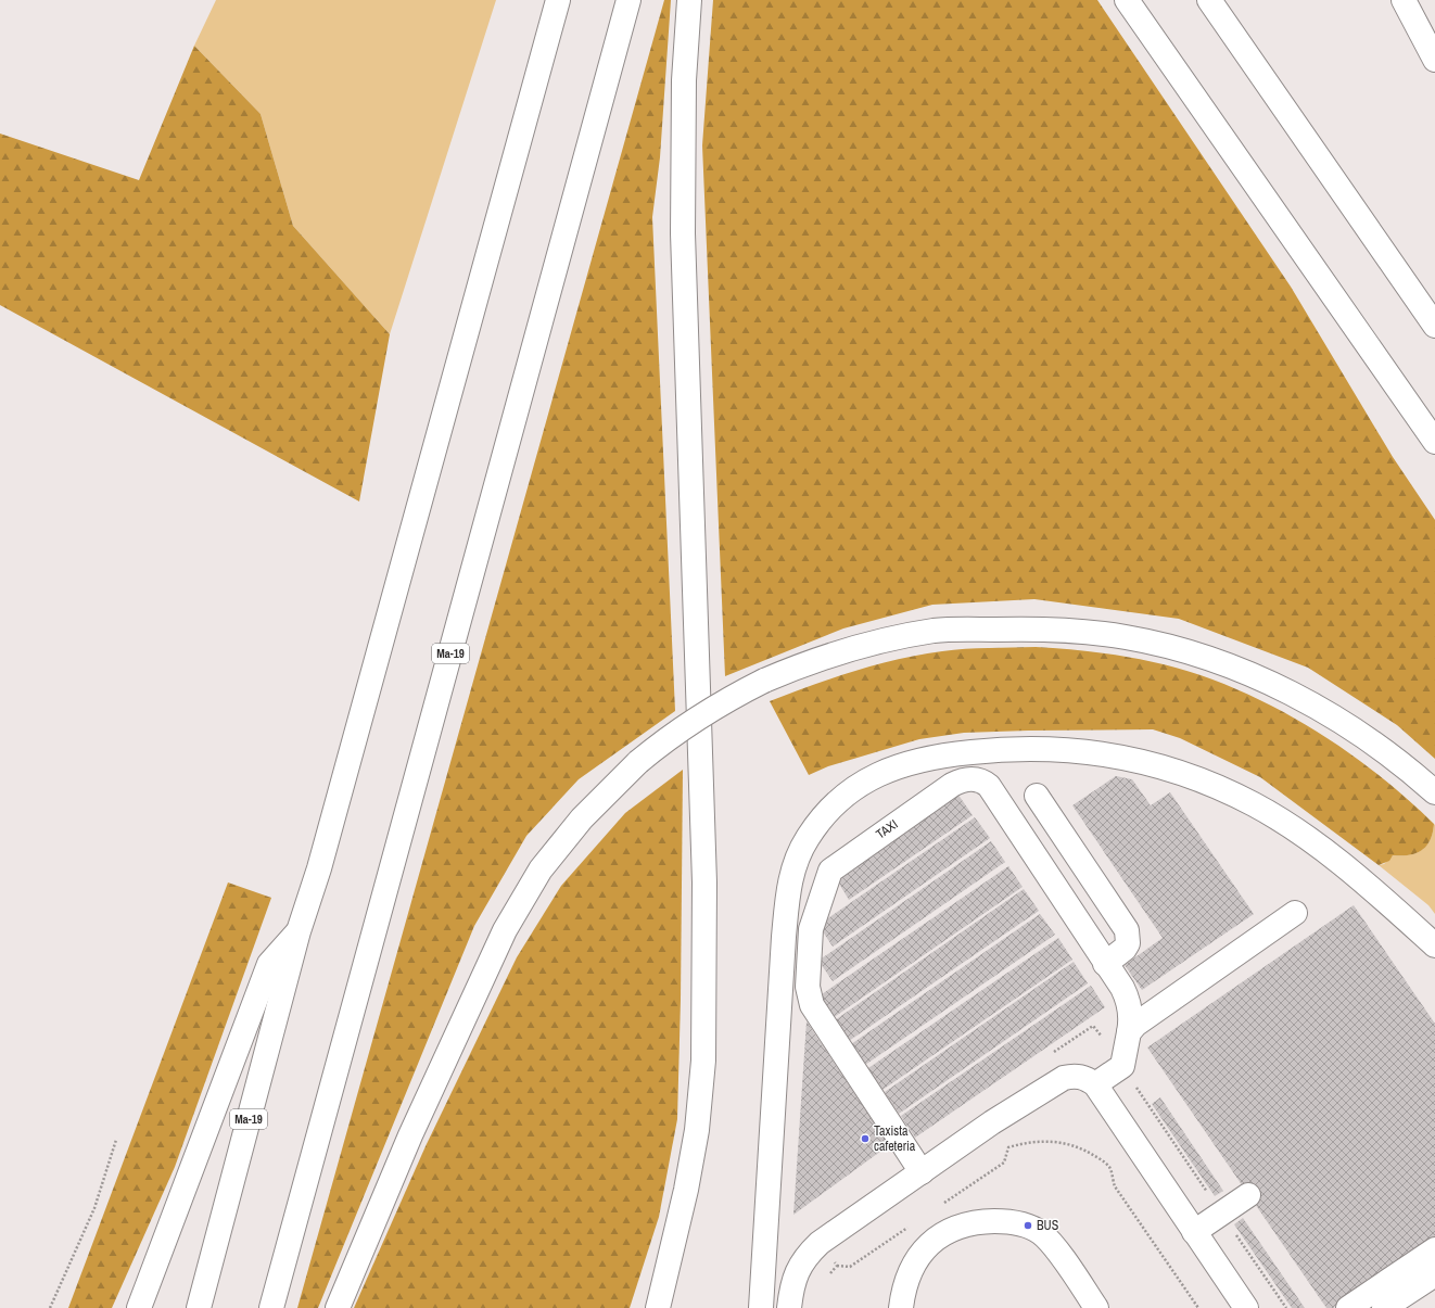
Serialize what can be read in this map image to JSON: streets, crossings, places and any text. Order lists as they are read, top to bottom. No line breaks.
{"streets":{"main road":["Ma-19","TAXI"]},"places":["Taxista cafeteria","BUS"]}
